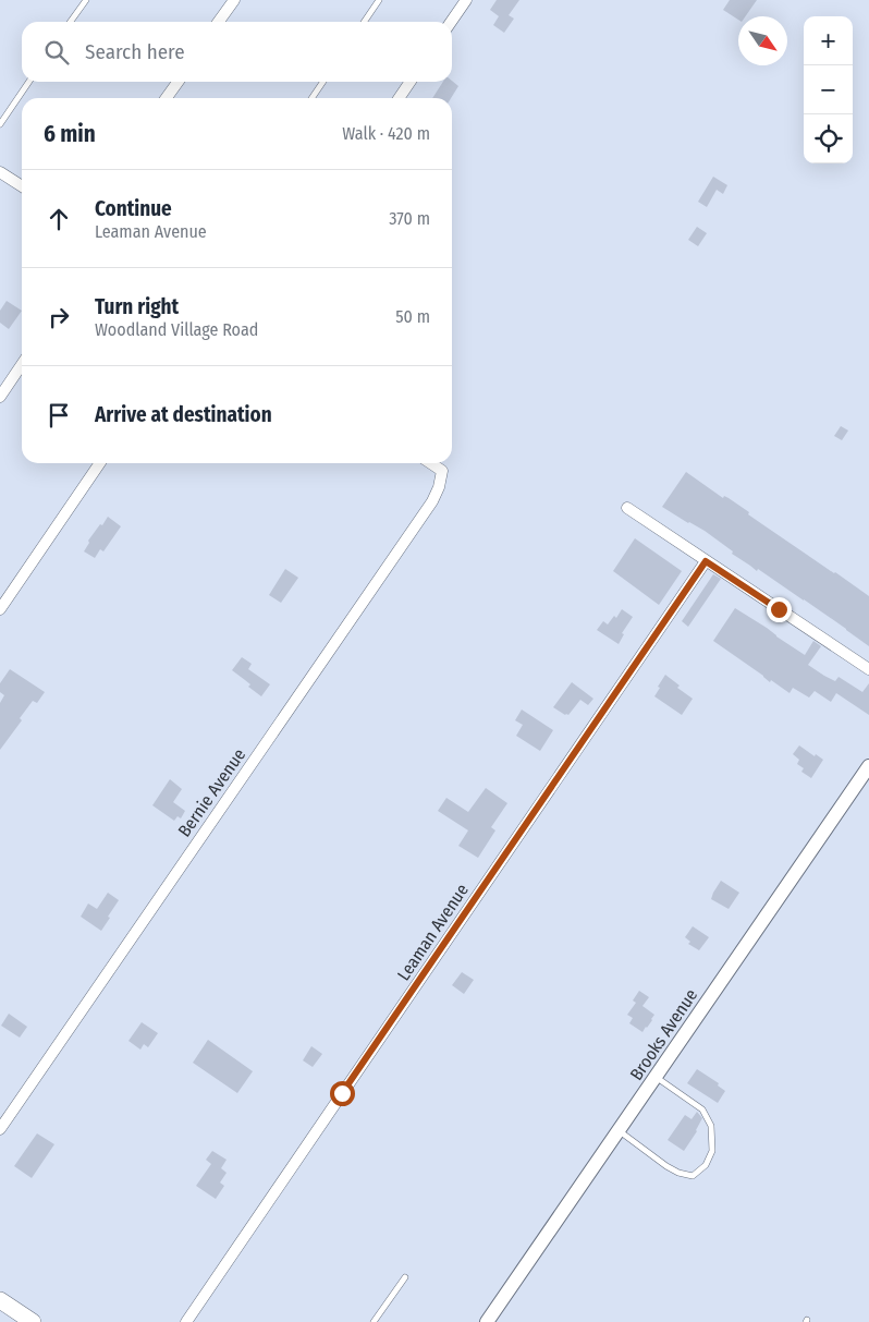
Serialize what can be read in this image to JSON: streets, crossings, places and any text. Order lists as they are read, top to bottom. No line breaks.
{"streets":{"street":["Bernie Avenue","Leaman Avenue","Brooks Avenue"]},"north":"bottom right","page":{"map_buttons":["+","−"],"search":"Search here","heading":["6 min","Walk · 420 m"],"list":[["Continue","Leaman Avenue","370 m"],["Turn right","Woodland Village Road","50 m"],"Arrive at destination"]}}
